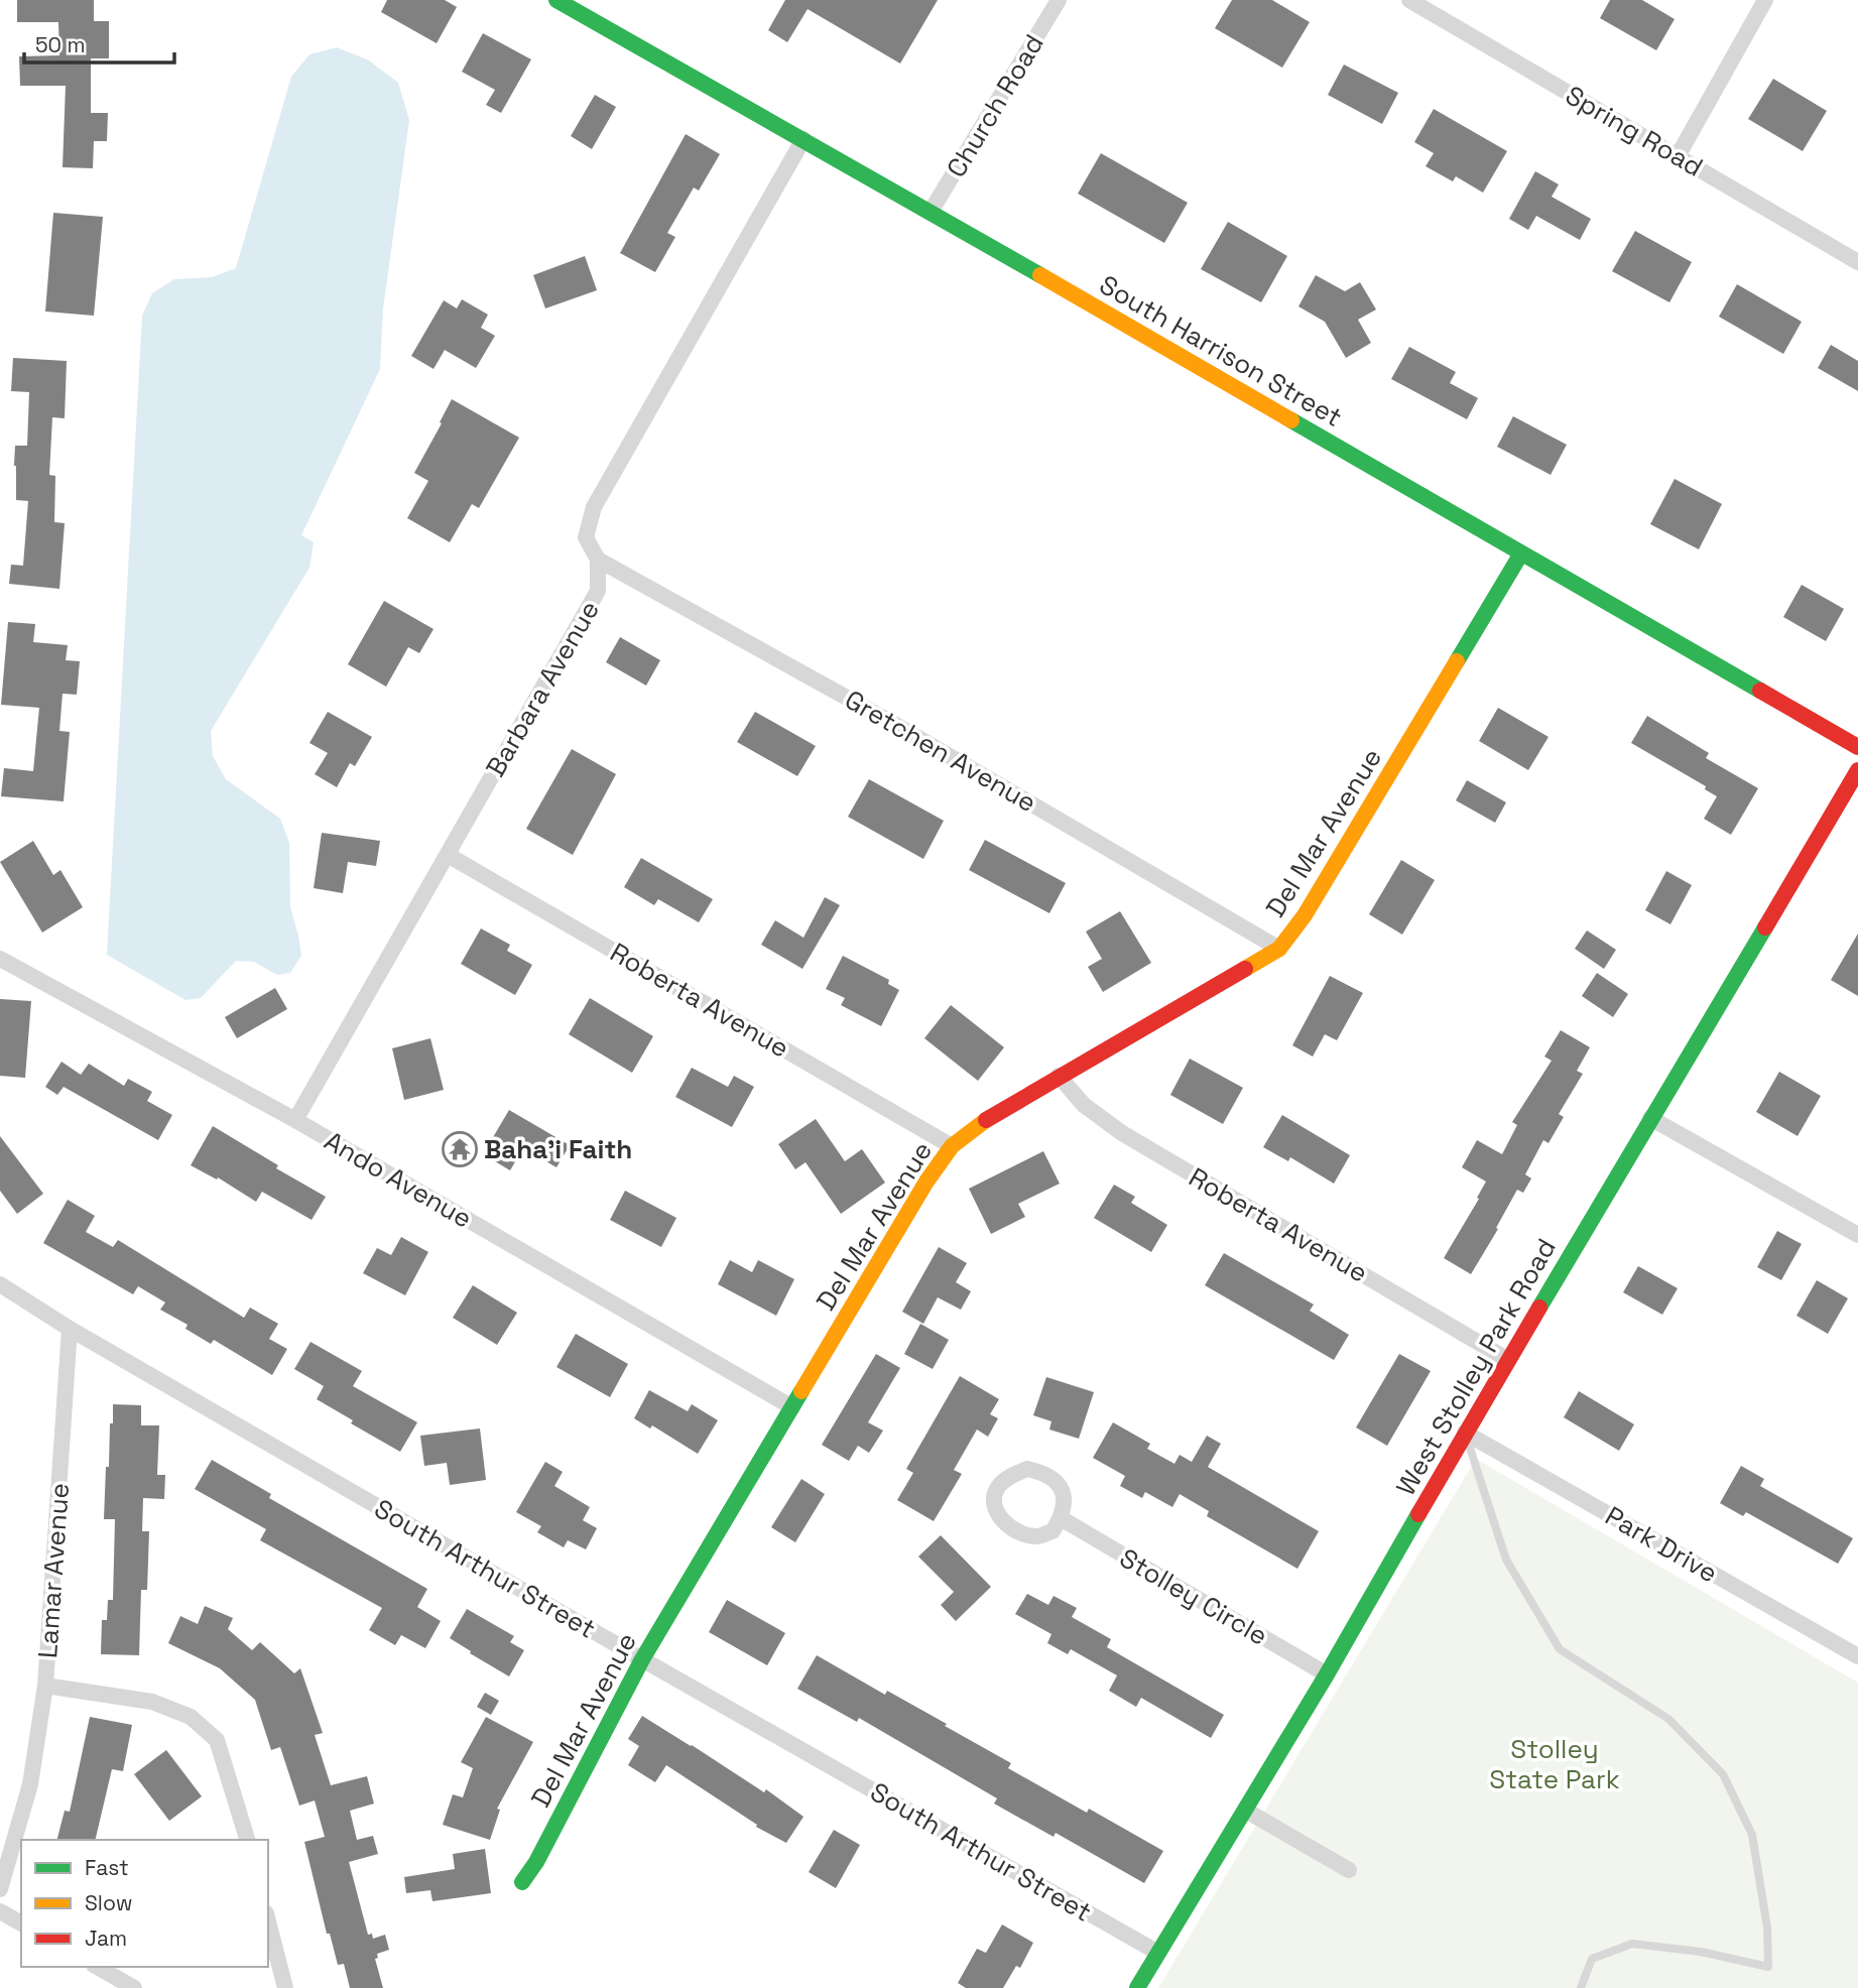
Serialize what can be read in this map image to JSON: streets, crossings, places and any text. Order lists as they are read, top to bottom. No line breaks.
{"streets":{"main road":["South Harrison Street","Del Mar Avenue","West Stolley Park Road"],"street":["Church Road","Spring Road","Barbara Avenue","Gretchen Avenue","Roberta Avenue","Ando Avenue","Park Drive","South Arthur Street","Lamar Avenue","Stolley Circle"]},"crossings":[["Church Road","South Harrison Street"],["South Harrison Street","Barbara Avenue"],["South Harrison Street","Del Mar Avenue"],["Barbara Avenue","Gretchen Avenue"],["Barbara Avenue","Roberta Avenue"],["Barbara Avenue","Ando Avenue"],["Gretchen Avenue","Del Mar Avenue"],["Del Mar Avenue","Roberta Avenue"],["Del Mar Avenue","Ando Avenue"],["Del Mar Avenue","South Arthur Street"],["Roberta Avenue","West Stolley Park Road"],["West Stolley Park Road","Park Drive"],["West Stolley Park Road","South Arthur Street"],["West Stolley Park Road","Stolley Circle"],["South Arthur Street","Lamar Avenue"]],"parks":["Stolley State Park"],"places":{"temple":["Baha'i Faith"]},"legend":["Fast","Slow","Jam"],"scale_bar":"50 m"}
